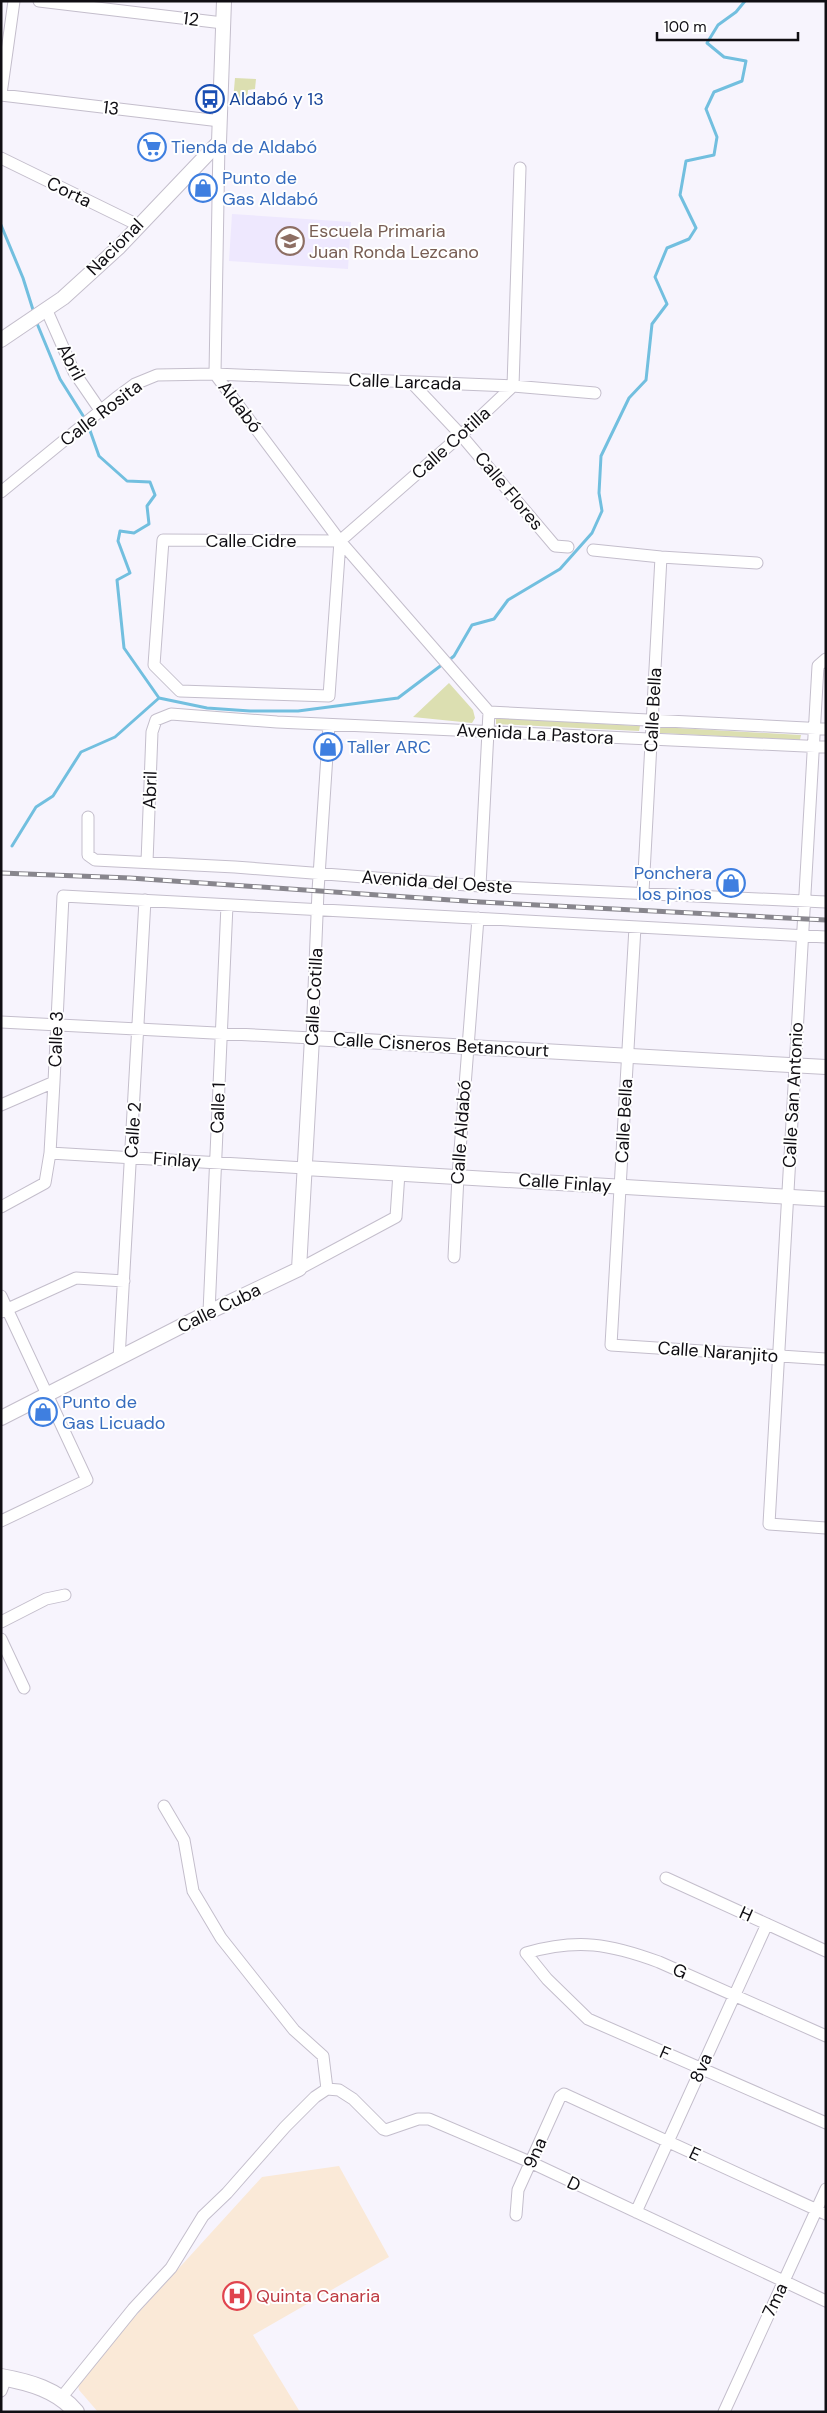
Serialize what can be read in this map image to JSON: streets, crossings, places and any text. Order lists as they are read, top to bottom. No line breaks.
{"streets":{"street":["12","13","Corta","Nacional","Abril","Calle Larcada","Aldabó","Calle Rosita","Calle Cotilla","Calle Flores","Calle Cidre","Calle Bella","Avenida La Pastora","Avenida del Oeste","Calle 3","Calle Cisneros Betancourt","Calle San Antonio","Calle 1","Calle 2","Calle Aldabó","Finlay","Calle Finlay","Calle Cuba","Calle Naranjito","H","G","F","8va","9na","E","D","7ma"]},"crossings":[["12","Aldabó"],["13","Aldabó"],["Corta","Nacional"],["Nacional","Abril"],["Nacional","Aldabó"],["Abril","Calle Rosita"],["Abril","Avenida La Pastora"],["Abril","Avenida del Oeste"],["Calle Larcada","Aldabó"],["Calle Larcada","Calle Rosita"],["Calle Larcada","Calle Cotilla"],["Calle Larcada","Calle Flores"],["Aldabó","Calle Rosita"],["Aldabó","Calle Cotilla"],["Aldabó","Calle Cidre"],["Aldabó","Avenida La Pastora"],["Calle Cotilla","Calle Flores"],["Calle Cotilla","Calle Cidre"],["Calle Cotilla","Avenida La Pastora"],["Calle Cotilla","Avenida del Oeste"],["Calle Cotilla","Calle Cisneros Betancourt"],["Calle Cotilla","Finlay"],["Calle Cotilla","Calle Finlay"],["Calle Cotilla","Calle Cuba"],["Calle Bella","Avenida La Pastora"],["Calle Bella","Avenida del Oeste"],["Calle Bella","Calle Cisneros Betancourt"],["Calle Bella","Calle Finlay"],["Calle Bella","Calle Naranjito"],["Avenida La Pastora","Calle San Antonio"],["Avenida del Oeste","Calle 3"],["Avenida del Oeste","Calle San Antonio"],["Avenida del Oeste","Calle 1"],["Avenida del Oeste","Calle 2"],["Avenida del Oeste","Calle Aldabó"],["Calle 3","Calle Cisneros Betancourt"],["Calle 3","Finlay"],["Calle Cisneros Betancourt","Calle San Antonio"],["Calle Cisneros Betancourt","Calle 1"],["Calle Cisneros Betancourt","Calle 2"],["Calle Cisneros Betancourt","Calle Aldabó"],["Calle San Antonio","Calle Finlay"],["Calle San Antonio","Calle Naranjito"],["Calle 1","Finlay"],["Calle 1","Calle Cuba"],["Calle 2","Finlay"],["Calle 2","Calle Cuba"],["Calle Aldabó","Calle Finlay"],["Finlay","Calle Finlay"],["Calle Finlay","Calle Cuba"],["H","8va"],["G","F"],["G","8va"],["F","8va"],["8va","E"],["8va","D"],["9na","E"],["9na","D"],["E","7ma"],["D","7ma"]],"places":{"bus stop":["Aldabó y 13"],"supermarket":["Tienda de Aldabó"],"shop":["Punto de Gas Aldabó","Taller ARC","Ponchera los pinos","Punto de Gas Licuado"],"school or university":["Escuela Primaria Juan Ronda Lezcano"],"hospital":["Quinta Canaria"]},"scale_bar":"100 m"}
